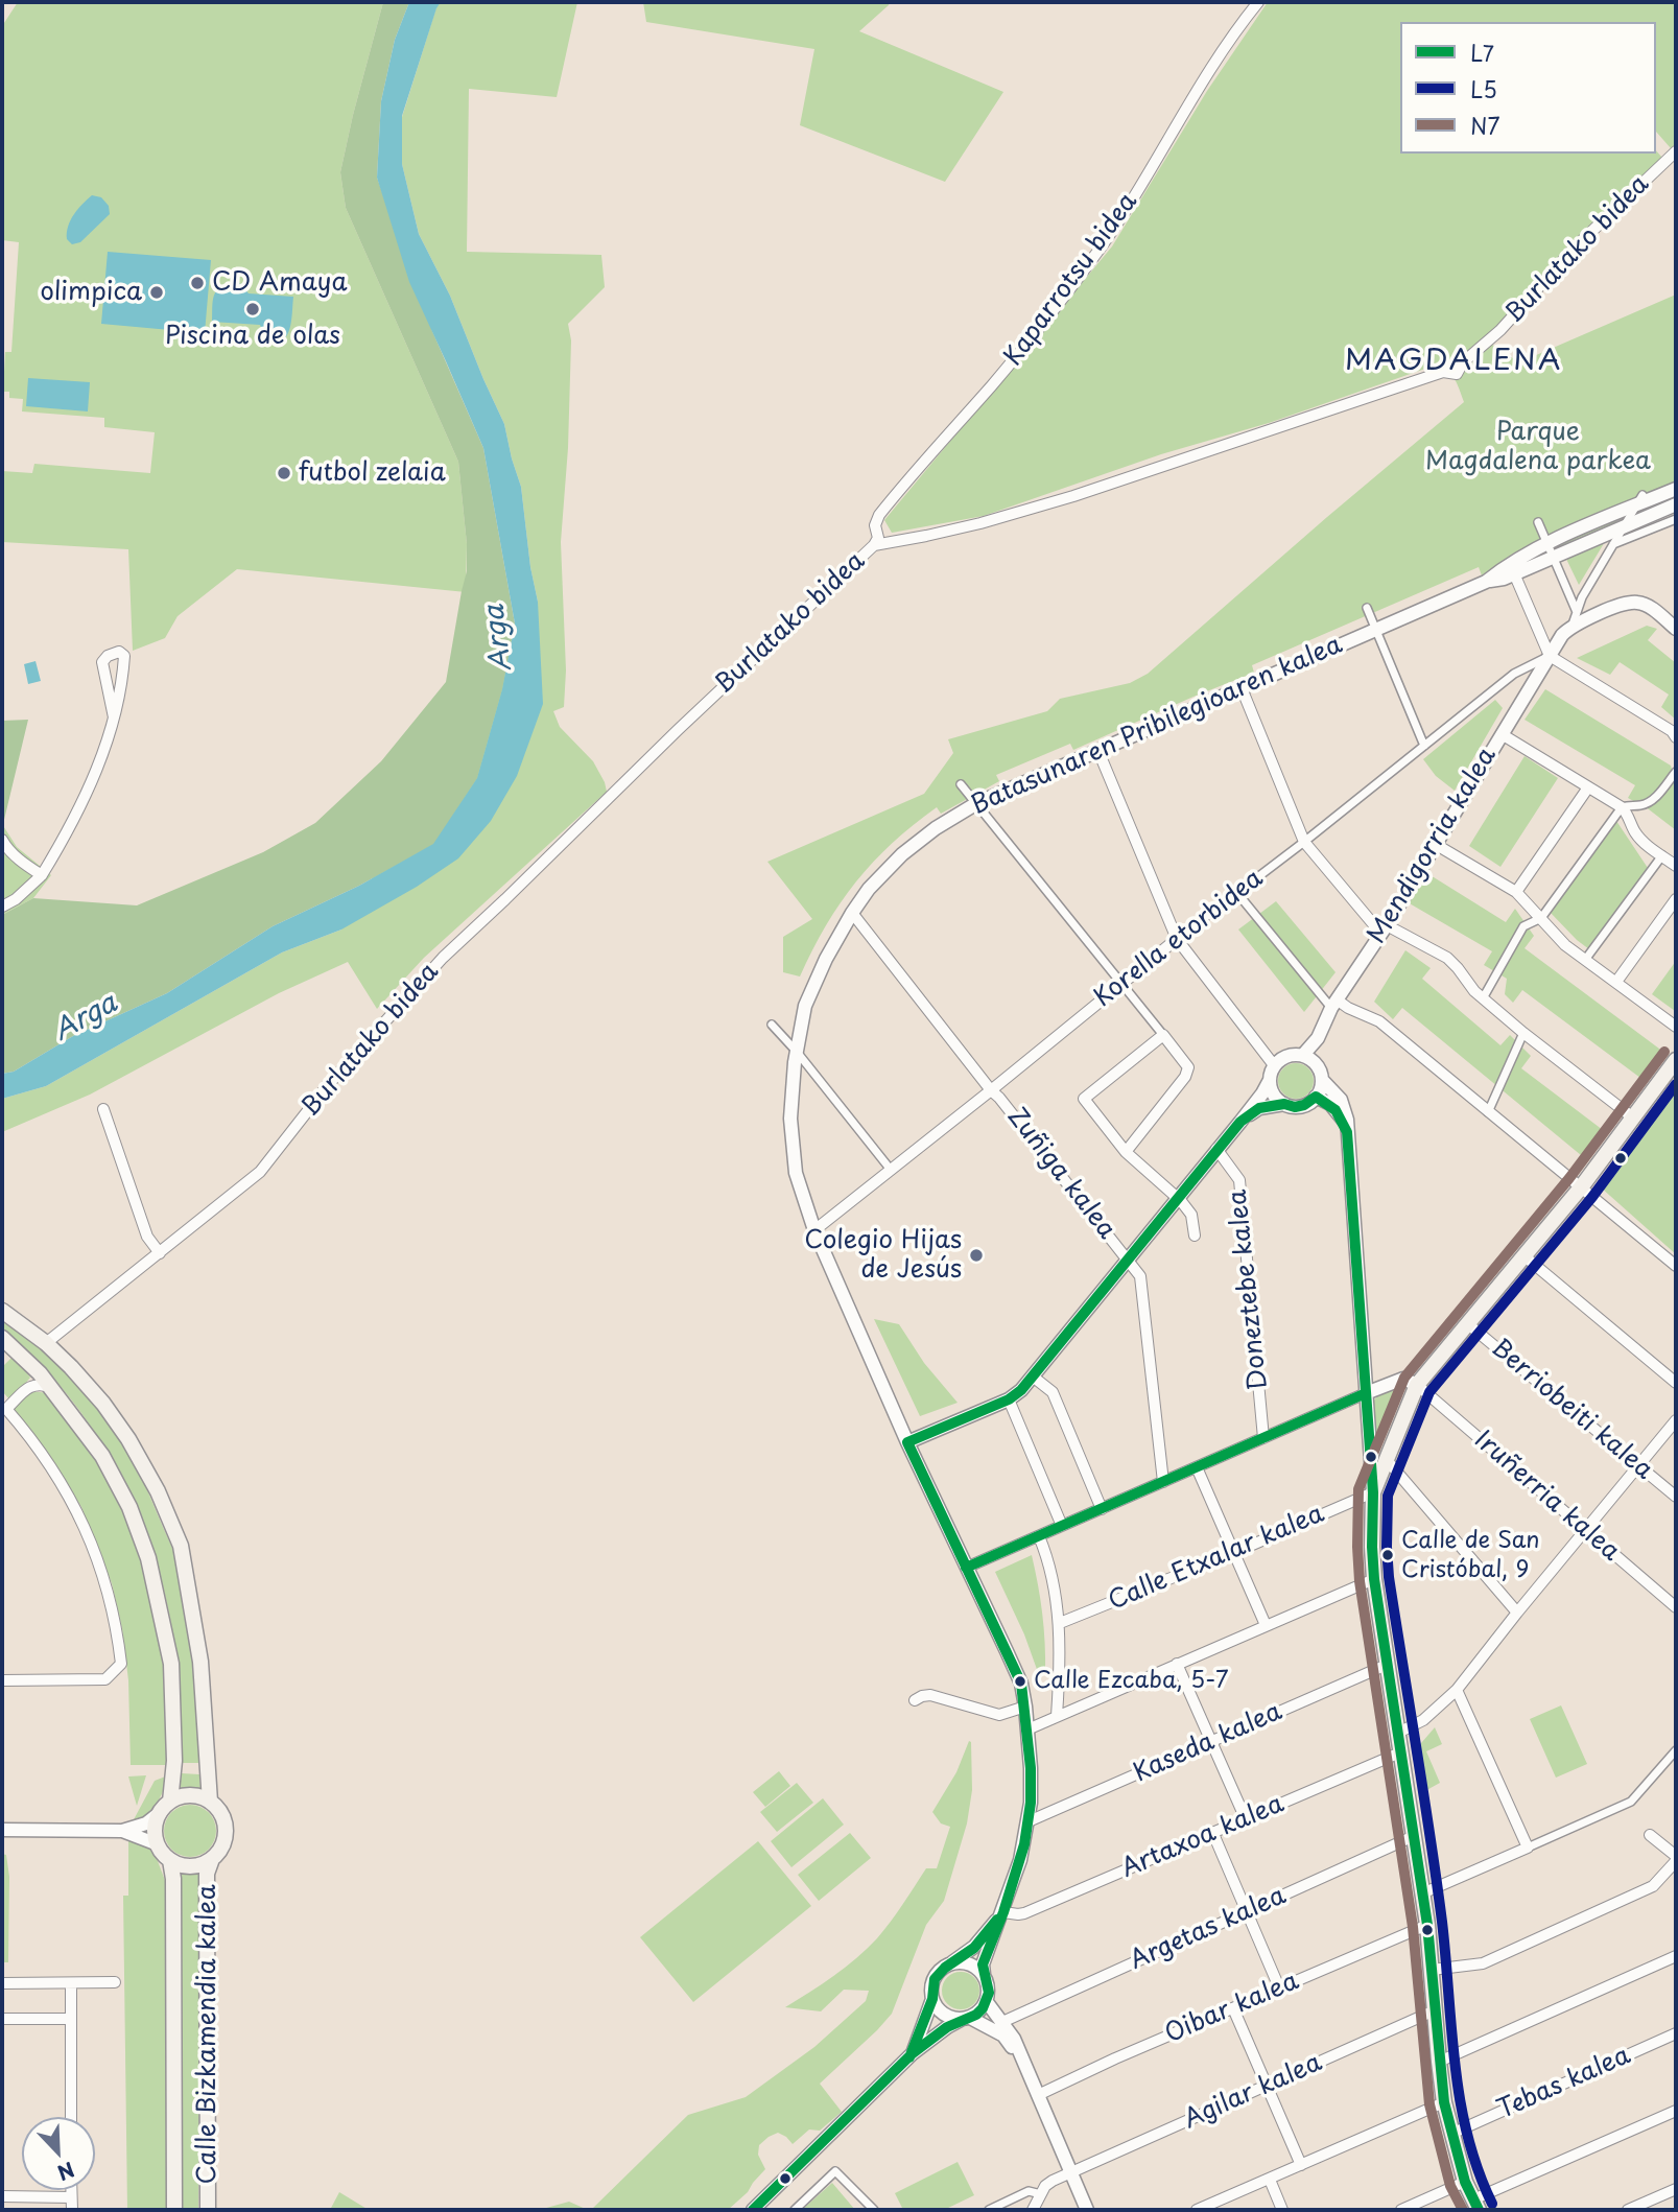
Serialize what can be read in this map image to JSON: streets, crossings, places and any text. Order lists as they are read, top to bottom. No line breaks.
{"streets":{"main road":["Calle Bizkamendia kalea"],"street":["Burlatako bidea","Kaparrotsu bidea","Batasunaren Pribilegioaren kalea","Mendigorria kalea","Korella etorbidea","Zuñiga kalea","Doneztebe kalea","Berriobeiti kalea","Iruñerria kalea","Calle Etxalar kalea","Kaseda kalea","Artaxoa kalea","Argetas kalea","Oibar kalea","Tebas kalea","Agilar kalea"]},"crossings":[["Burlatako bidea","Kaparrotsu bidea"],["Batasunaren Pribilegioaren kalea","Korella etorbidea"],["Batasunaren Pribilegioaren kalea","Zuñiga kalea"],["Batasunaren Pribilegioaren kalea","Kaseda kalea"],["Batasunaren Pribilegioaren kalea","Artaxoa kalea"],["Mendigorria kalea","Korella etorbidea"],["Korella etorbidea","Zuñiga kalea"]],"districts":["MAGDALENA"],"water":["Arga"],"parks":["Parque Magdalena parkea"],"places":["CD Amaya","olimpica","Piscina de olas","futbol zelaia","Colegio Hijas de Jesús","Calle de San Cristóbal, 9","Calle Ezcaba, 5-7"],"lines":["transit line N7","transit line L5","transit line L7"],"legend":["L7","L5","N7"],"north":"bottom right"}
